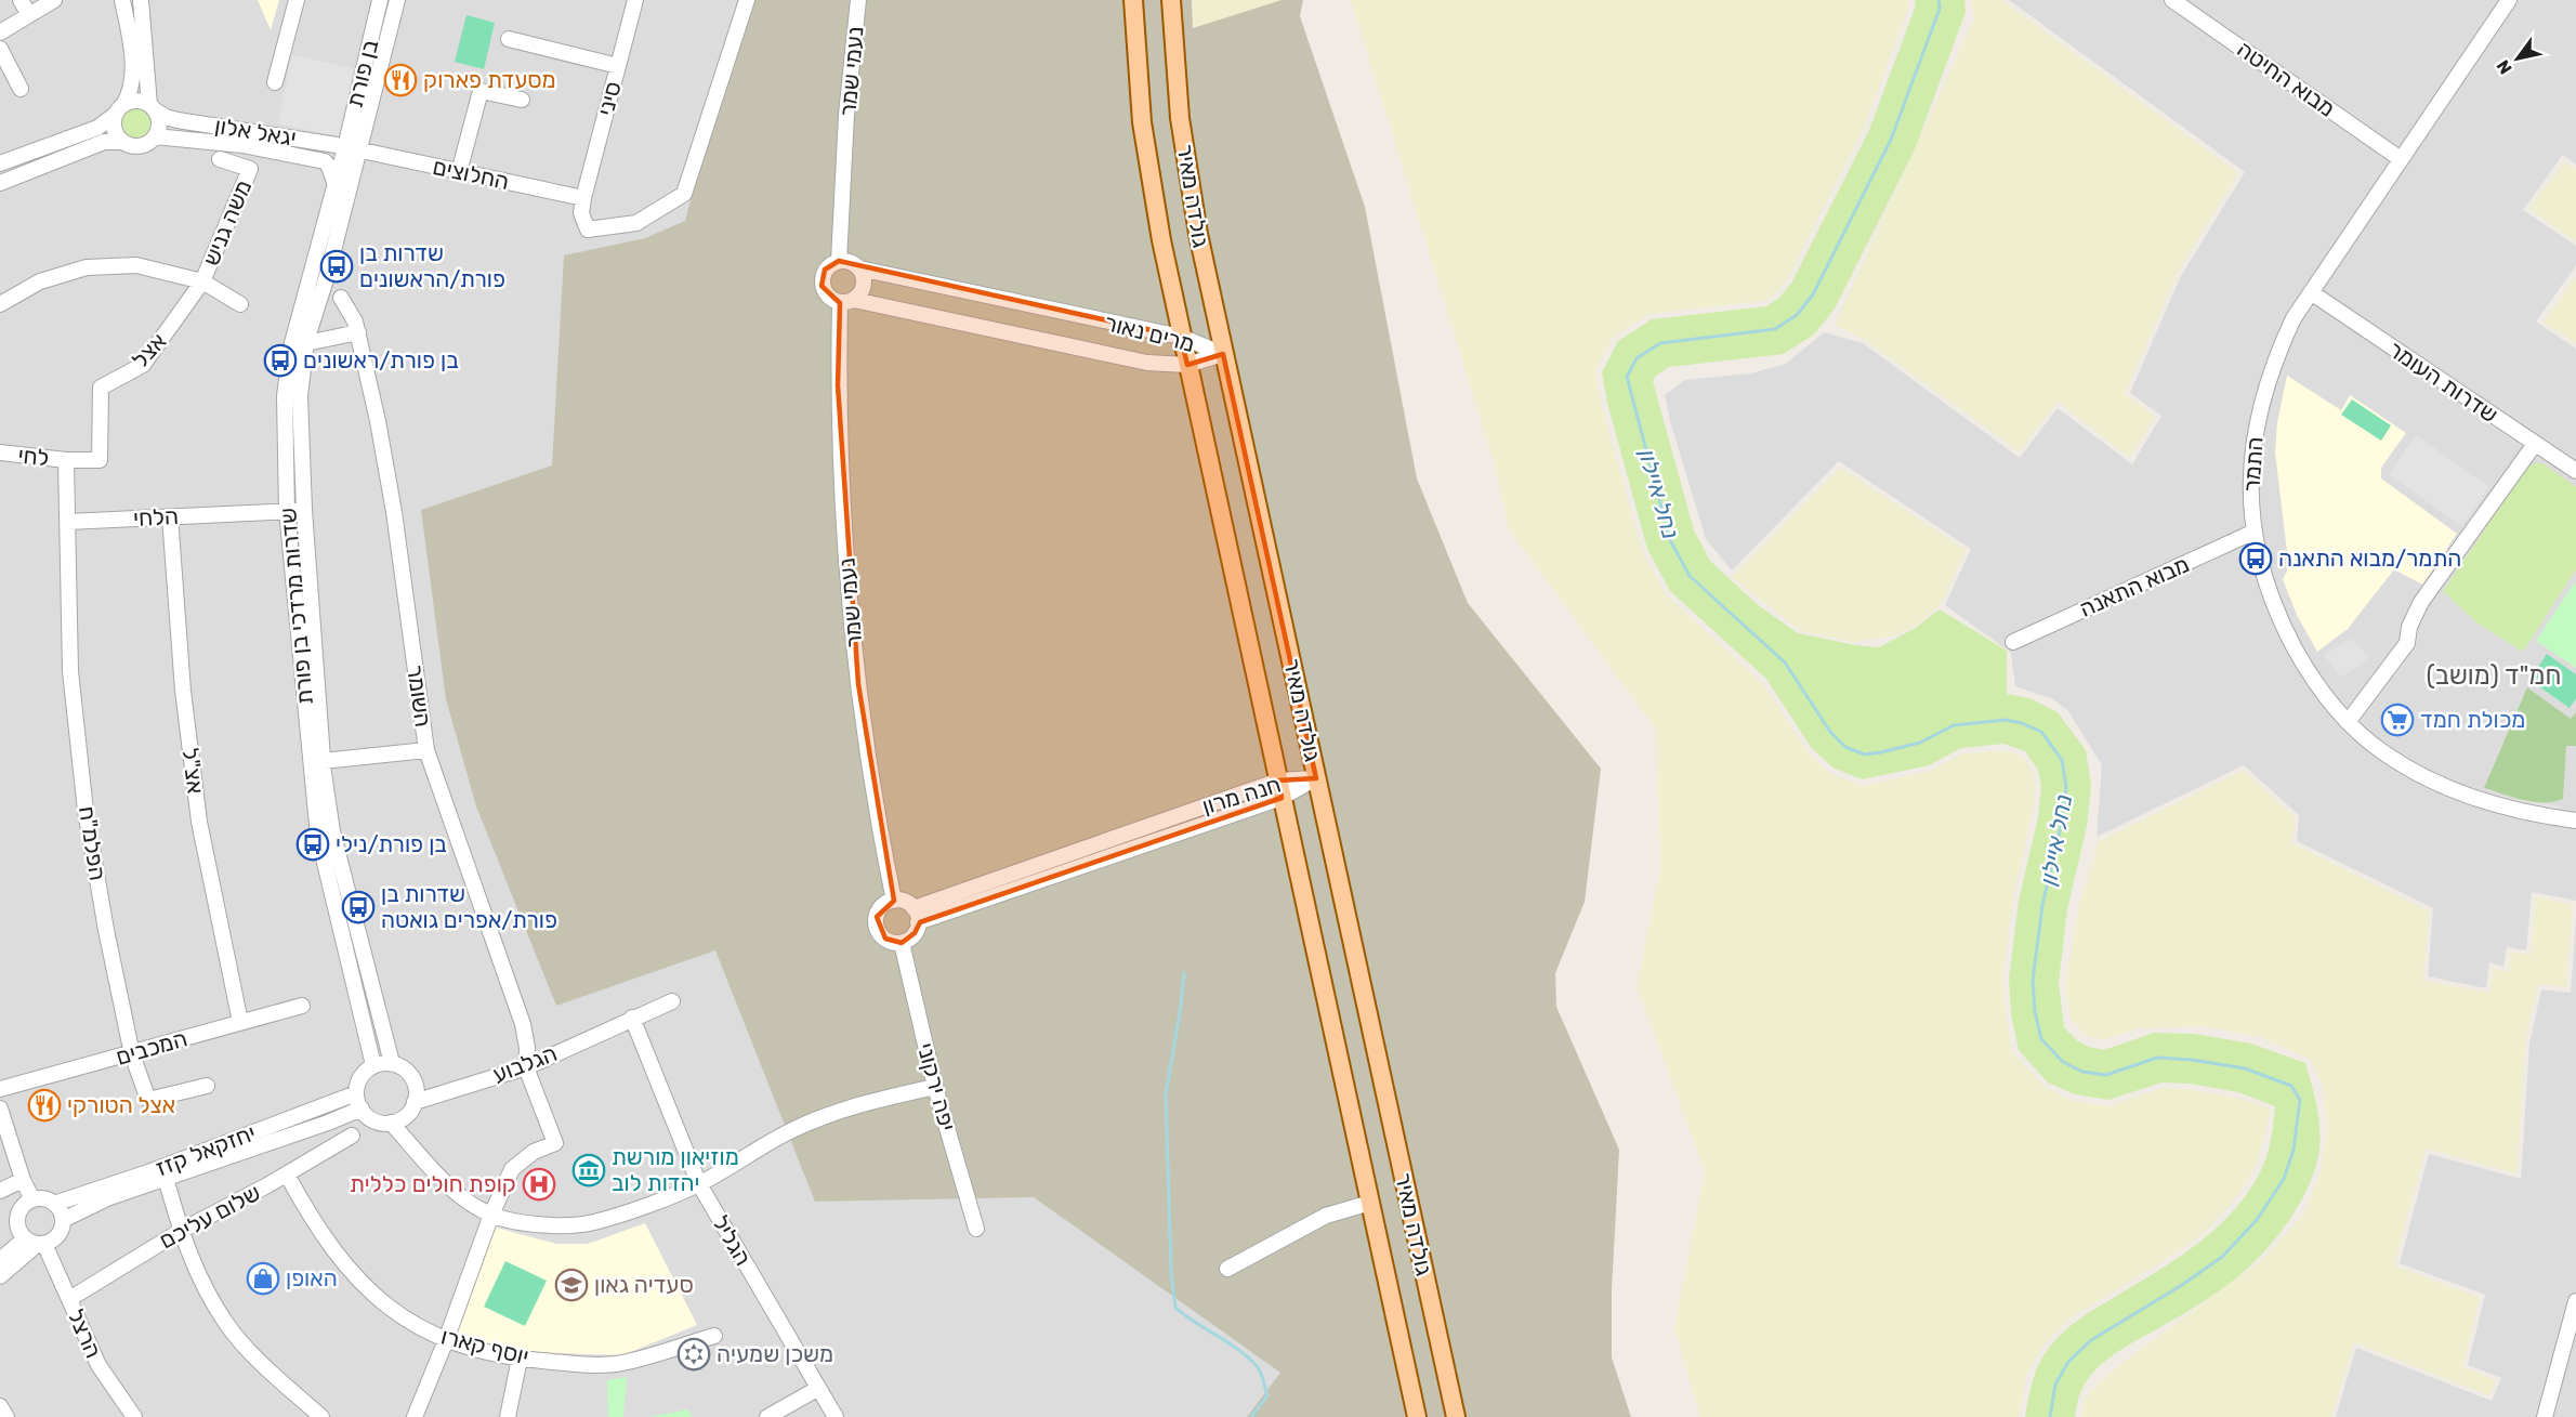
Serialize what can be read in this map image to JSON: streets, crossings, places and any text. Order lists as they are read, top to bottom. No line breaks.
{"streets":{"main road":["גולדה מאיר"],"street":["נעמי שמר","בן פורת","מבוא החיטה","סיני","יגאל אלון","החלוצים","משה גניש","מרים נאור","אצל","שדרות העומר","לחי","התמר","הלחי","מבוא התאנה","שדרות מרדכי בן פורת","השומר","אצ\"ל","חנה מרון","הפלמ\"ח","המכבים","הגלבוע","יפה ירקוני","יחזקאל קזז","שלום עליכם","הגליל","הרצל","יוסף קארו"]},"crossings":[["נעמי שמר","מרים נאור"],["נעמי שמר","חנה מרון"],["נעמי שמר","יפה ירקוני"],["בן פורת","יגאל אלון"],["בן פורת","החלוצים"],["בן פורת","שדרות מרדכי בן פורת"],["מבוא החיטה","התמר"],["סיני","החלוצים"],["יגאל אלון","החלוצים"],["יגאל אלון","משה גניש"],["יגאל אלון","שדרות מרדכי בן פורת"],["החלוצים","שדרות מרדכי בן פורת"],["גולדה מאיר","מרים נאור"],["גולדה מאיר","חנה מרון"],["משה גניש","אצל"],["אצל","לחי"],["שדרות העומר","התמר"],["התמר","מבוא התאנה"],["הלחי","שדרות מרדכי בן פורת"],["הלחי","אצ\"ל"],["הלחי","הפלמ\"ח"],["שדרות מרדכי בן פורת","הגלבוע"],["שדרות מרדכי בן פורת","יחזקאל קזז"],["השומר","הגלבוע"],["אצ\"ל","המכבים"],["חנה מרון","יפה ירקוני"],["הפלמ\"ח","המכבים"],["הגלבוע","יחזקאל קזז"],["הגלבוע","הגליל"],["יחזקאל קזז","הרצל"],["שלום עליכם","הרצל"],["שלום עליכם","יוסף קארו"]],"districts":["חמ\"ד (מושב)"],"water":["נחל איילון"],"places":{"restaurant":["מסעדת פארוק","אצל הטורקי"],"bus stop":["שדרות בן פורת/הראשונים","בן פורת/ראשונים","התמר/מבוא התאנה","בן פורת/נילי","שדרות בן פורת/אפרים גואטה"],"supermarket":["מכולת חמד"],"museum":["מוזיאון מורשת יהדות לוב"],"hospital":["קופת חולים כללית"],"shop":["האופן"],"school or university":["סעדיה גאון"],"synagogue":["משכן שמעיה"]},"north":"bottom left"}
